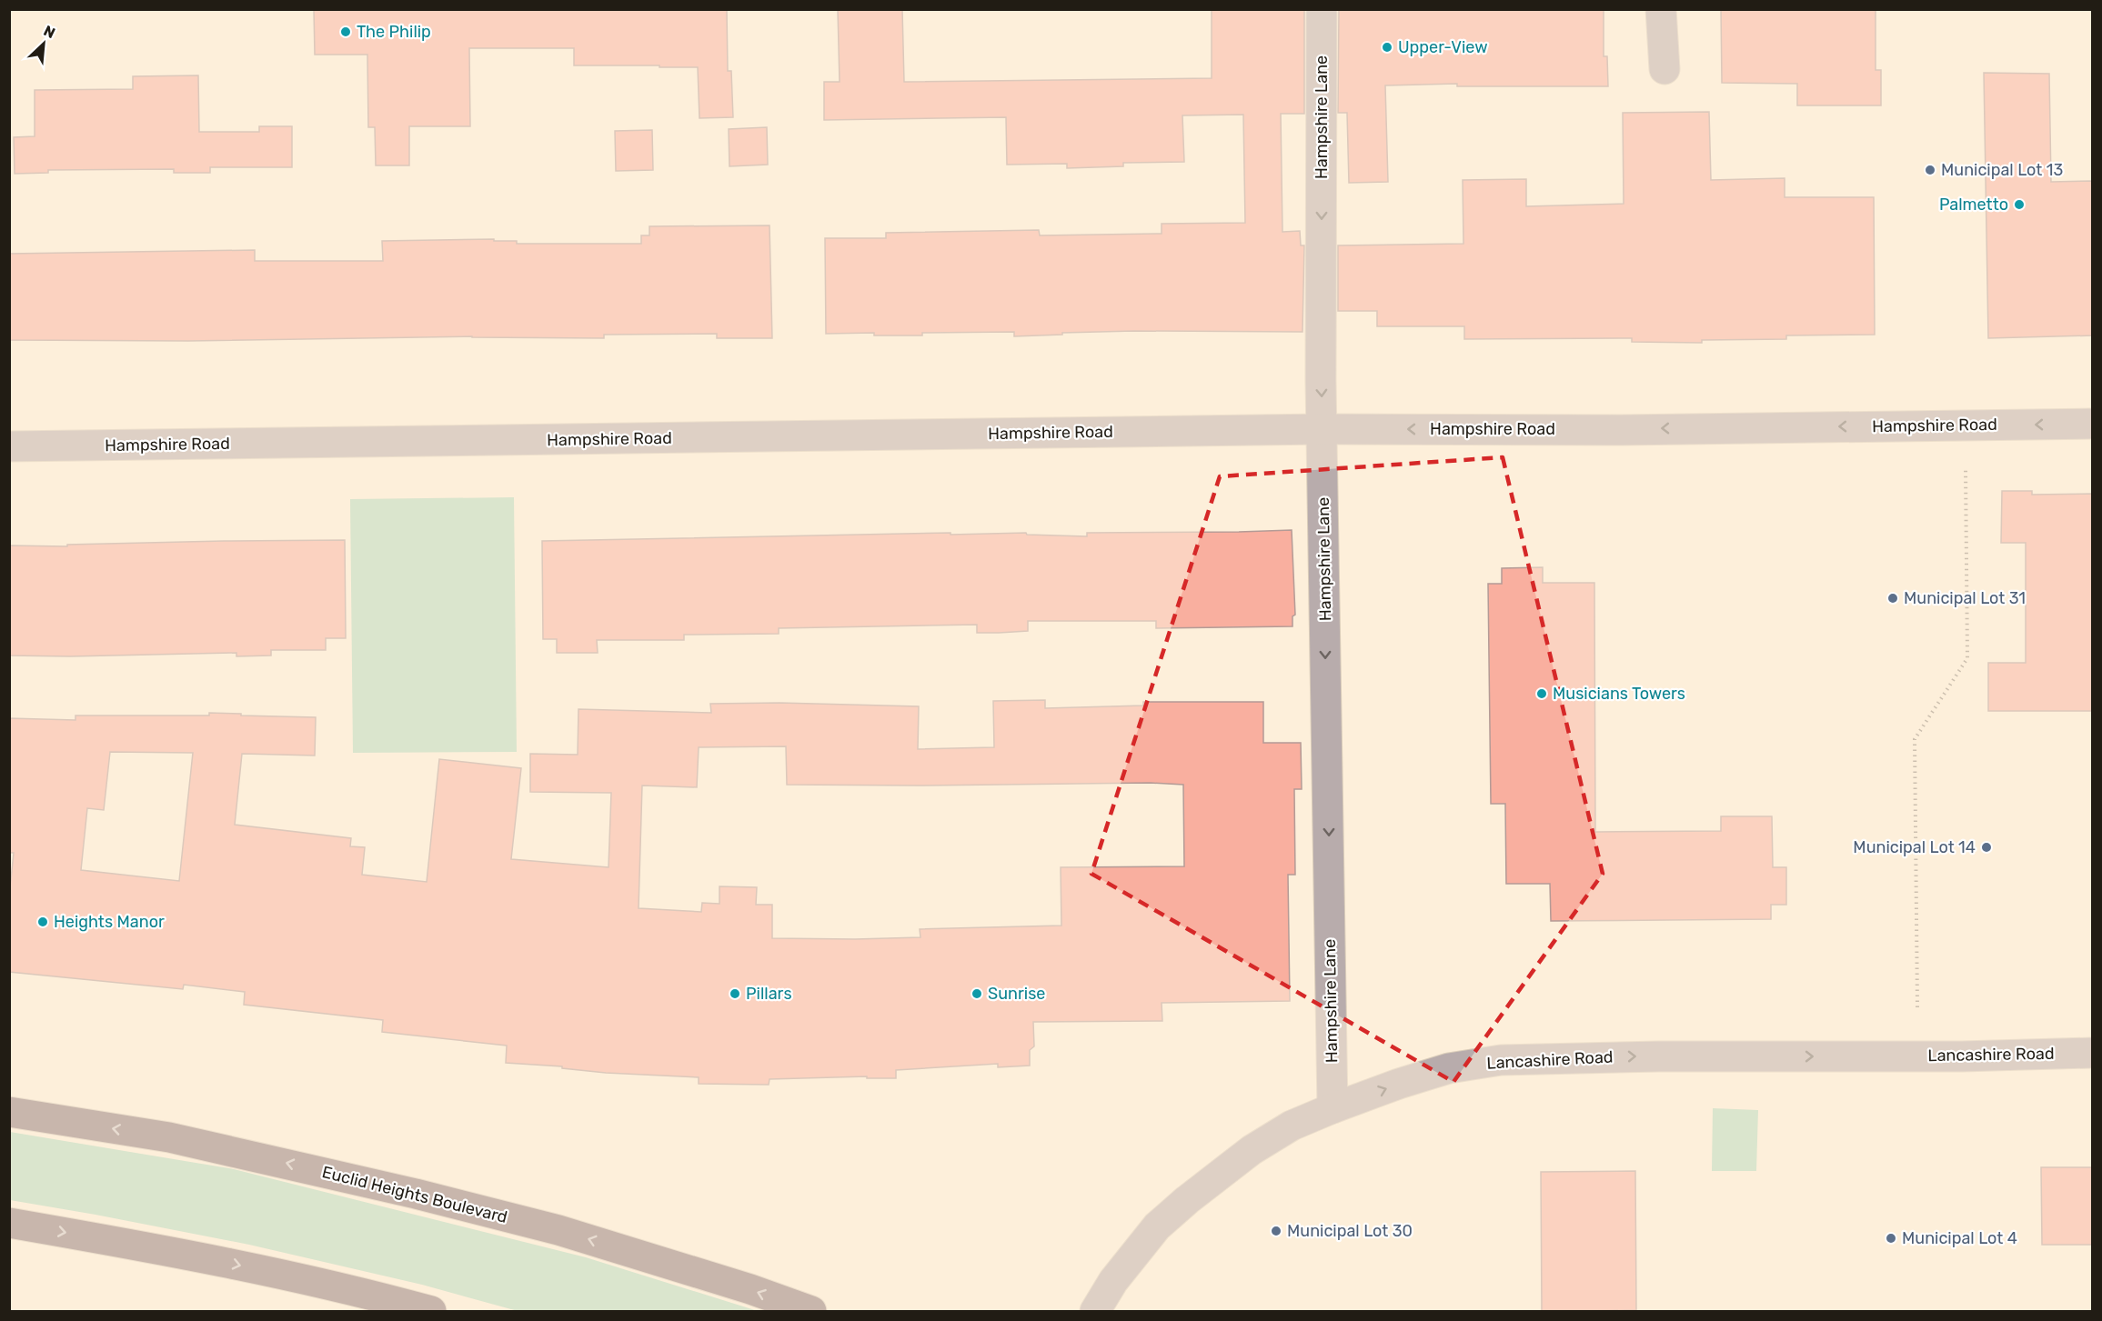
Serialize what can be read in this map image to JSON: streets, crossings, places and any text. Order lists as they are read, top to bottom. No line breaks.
{"streets":{"main road":["Euclid Heights Boulevard"],"street":["Hampshire Lane","Hampshire Road","Lancashire Road"]},"crossings":[["Hampshire Lane","Hampshire Road"],["Hampshire Lane","Lancashire Road"]],"one_way":["Hampshire Lane","Hampshire Road","Lancashire Road"],"places":["The Philip","Upper-View","Municipal Lot 13","Palmetto","Municipal Lot 31","Musicians Towers","Municipal Lot 14","Heights Manor","Pillars","Sunrise","Municipal Lot 30","Municipal Lot 4"],"north":"top right"}
